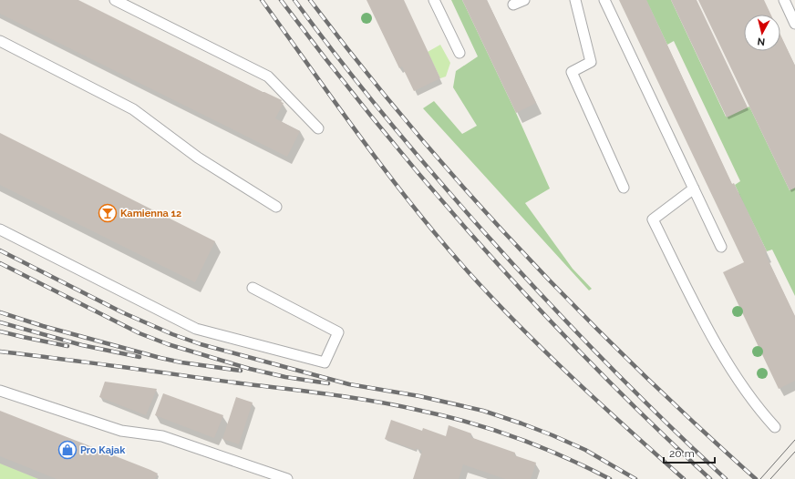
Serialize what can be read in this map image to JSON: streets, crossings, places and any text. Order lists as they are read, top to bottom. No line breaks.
{"places":{"bar":["Kamienna 12"],"shop":["Pro Kajak"]},"scale_bar":"20 m","north":"bottom"}
